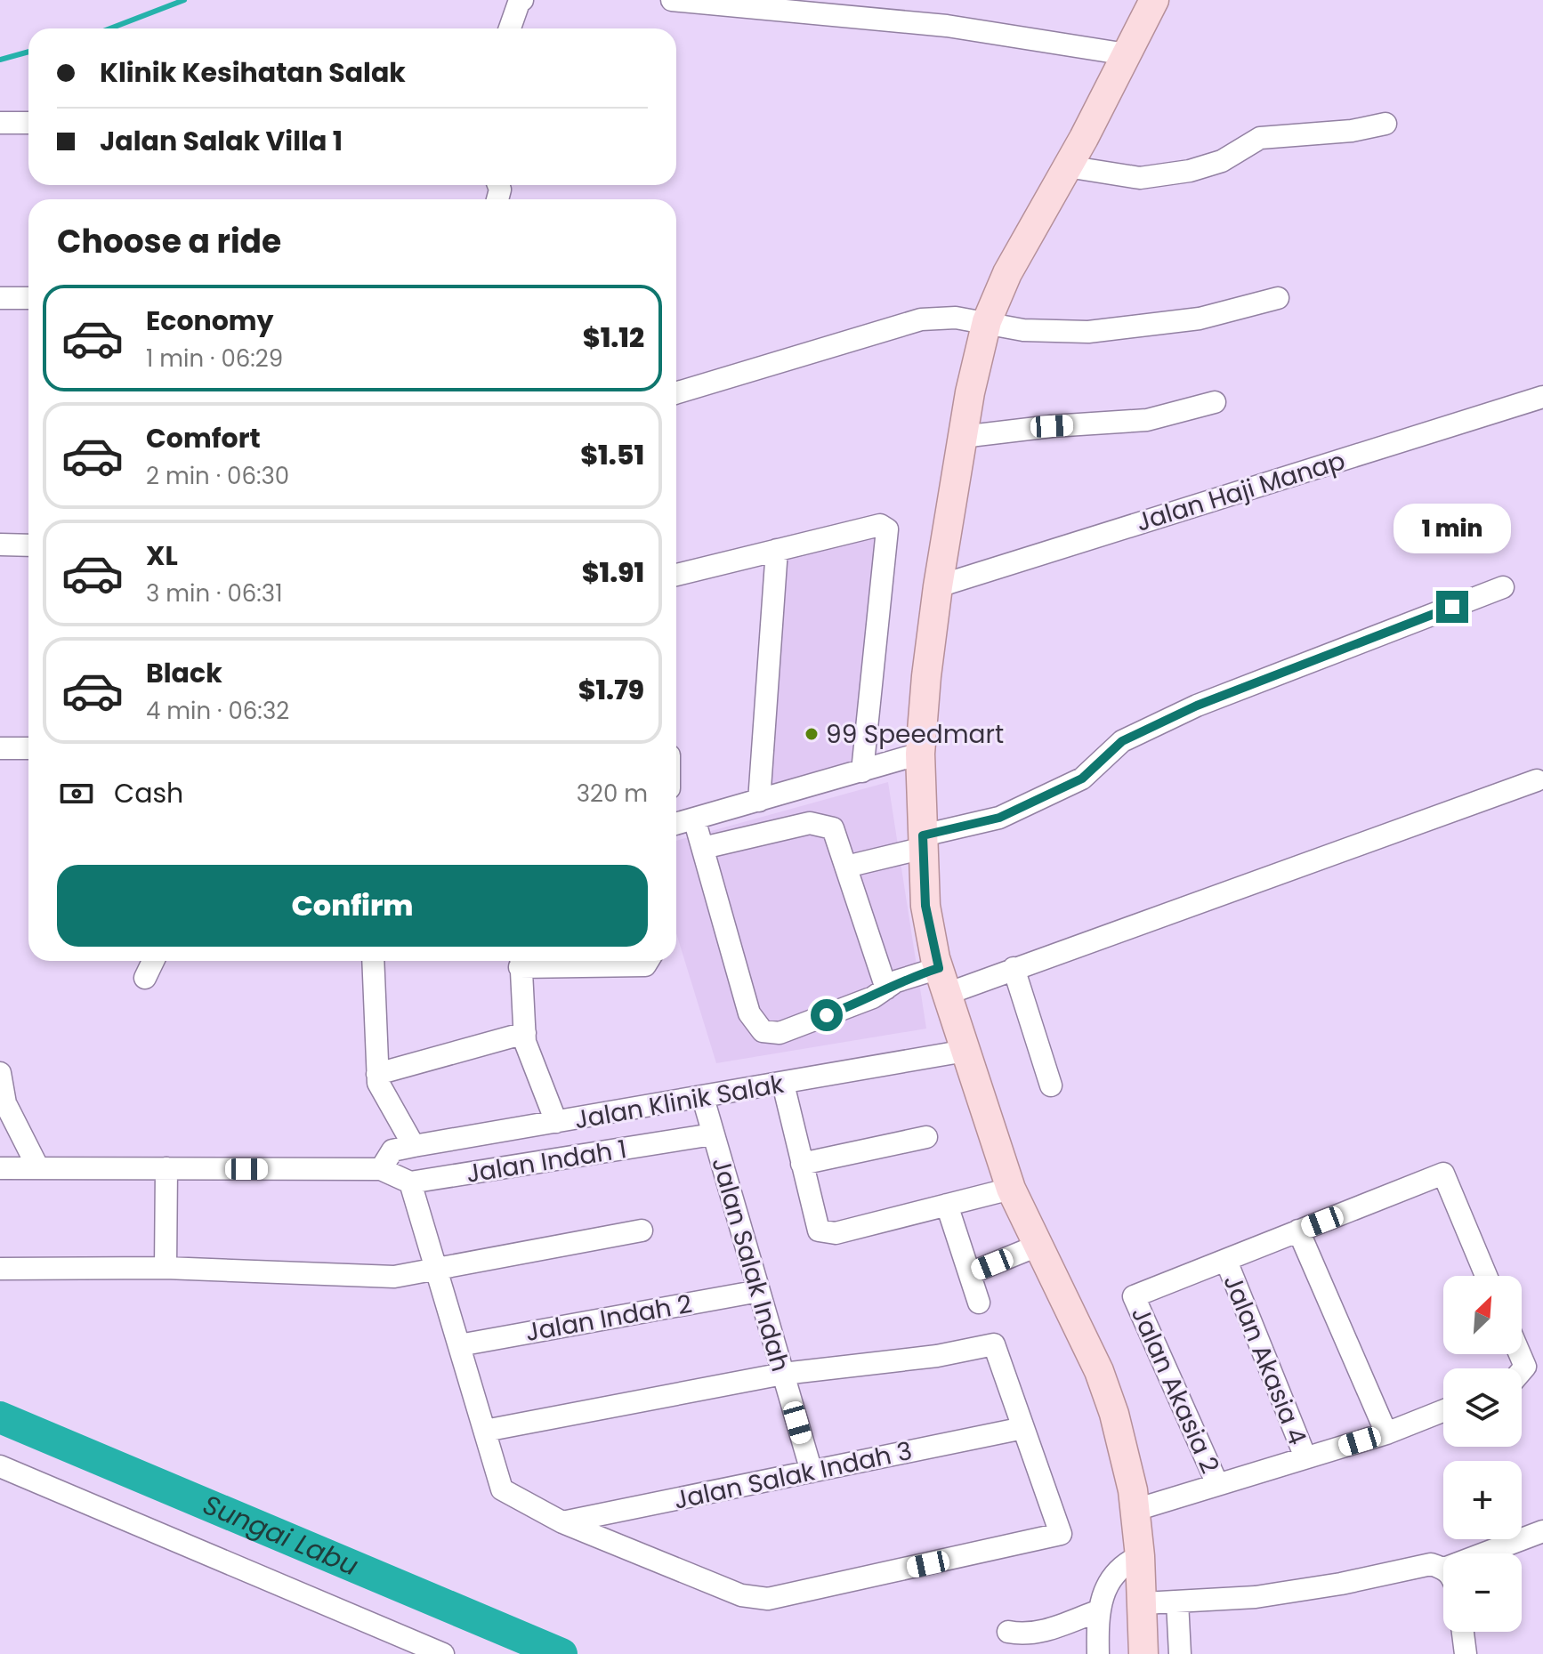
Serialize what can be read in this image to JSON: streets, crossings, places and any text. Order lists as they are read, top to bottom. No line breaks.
{"streets":{"street":["Jalan Haji Manap","Jalan Klinik Salak","Jalan Indah 1","Jalan Salak Indah","Jalan Indah 2","Jalan Akasia 4","Jalan Akasia 2","Jalan Salak Indah 3"]},"crossings":[["Jalan Klinik Salak","Jalan Salak Indah"],["Jalan Indah 1","Jalan Salak Indah"],["Jalan Salak Indah","Jalan Indah 2"],["Jalan Salak Indah","Jalan Salak Indah 3"],["Jalan Akasia 4","Jalan Akasia 2"]],"water":["Sungai Labu"],"places":["99 Speedmart"],"north":"top right","page":{"banner":["Klinik Kesihatan Salak","Jalan Salak Villa 1"],"heading":"Choose a ride","list":[{"name":"Economy","note":"1 min · 06:29","value":"$1.12"},{"name":"Comfort","note":"2 min · 06:30","value":"$1.51"},{"name":"XL","note":"3 min · 06:31","value":"$1.91"},{"name":"Black","note":"4 min · 06:32","value":"$1.79"}],"bubble":"1 min","pay":["Cash","320 m"],"buttons":"Confirm","map_buttons":["+","−"]}}
